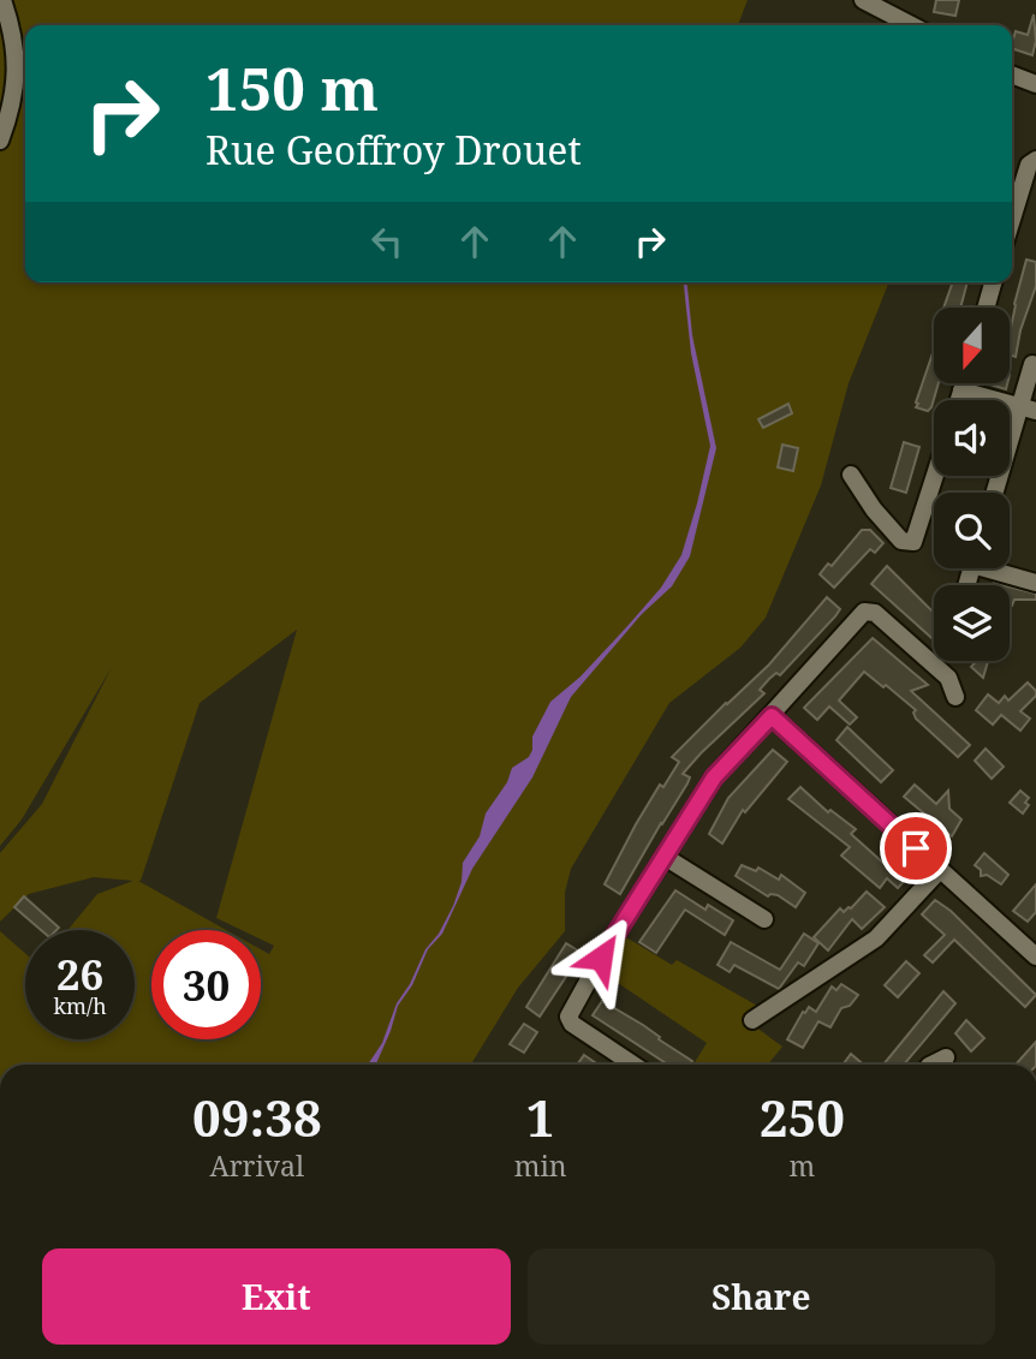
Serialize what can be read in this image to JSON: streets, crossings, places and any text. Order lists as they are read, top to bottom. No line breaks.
{"north":"bottom","page":{"turn":["150 m","Rue Geoffroy Drouet"],"speed":"26 km/h","limit":"30","eta":["09:38","Arrival","1","min","250","m"],"buttons":["Exit","Share"]}}
